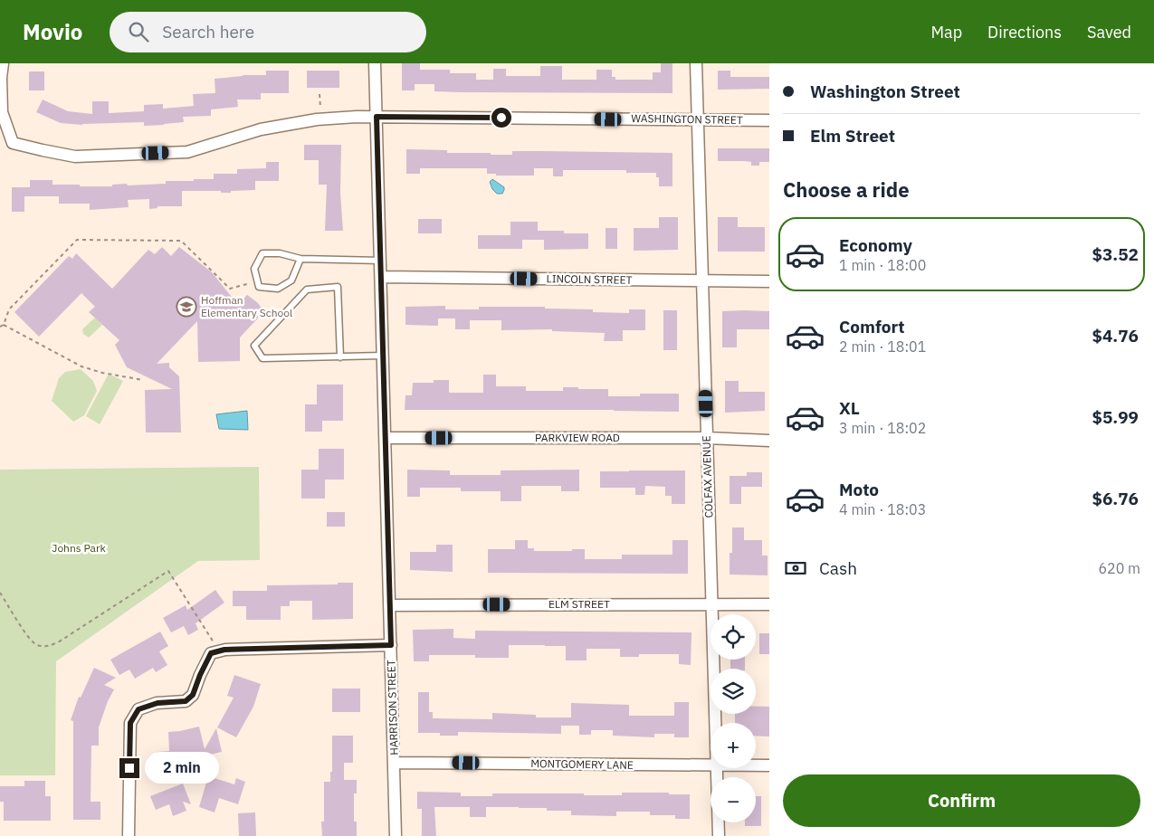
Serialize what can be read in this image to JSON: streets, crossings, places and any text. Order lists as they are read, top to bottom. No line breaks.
{"streets":{"street":["WASHINGTON STREET","LINCOLN STREET","PARKVIEW ROAD","COLFAX AVENUE","ELM STREET","HARRISON STREET","MONTGOMERY LANE"]},"crossings":[["WASHINGTON STREET","COLFAX AVENUE"],["WASHINGTON STREET","HARRISON STREET"],["LINCOLN STREET","COLFAX AVENUE"],["LINCOLN STREET","HARRISON STREET"],["PARKVIEW ROAD","COLFAX AVENUE"],["PARKVIEW ROAD","HARRISON STREET"],["COLFAX AVENUE","ELM STREET"],["ELM STREET","HARRISON STREET"],["HARRISON STREET","MONTGOMERY LANE"]],"parks":["Johns Park"],"places":{"school or university":["Hoffman Elementary School"]},"page":{"header":"Movio","search":"Search here","nav":["Map","Directions","Saved"],"banner":["Washington Street","Elm Street"],"heading":"Choose a ride","list":[{"name":"Economy","note":"1 min · 18:00","value":"$3.52"},{"name":"Comfort","note":"2 min · 18:01","value":"$4.76"},{"name":"XL","note":"3 min · 18:02","value":"$5.99"},{"name":"Moto","note":"4 min · 18:03","value":"$6.76"}],"pay":["Cash","620 m"],"map_buttons":["+","−"],"bubble":"2 min","buttons":"Confirm"}}
